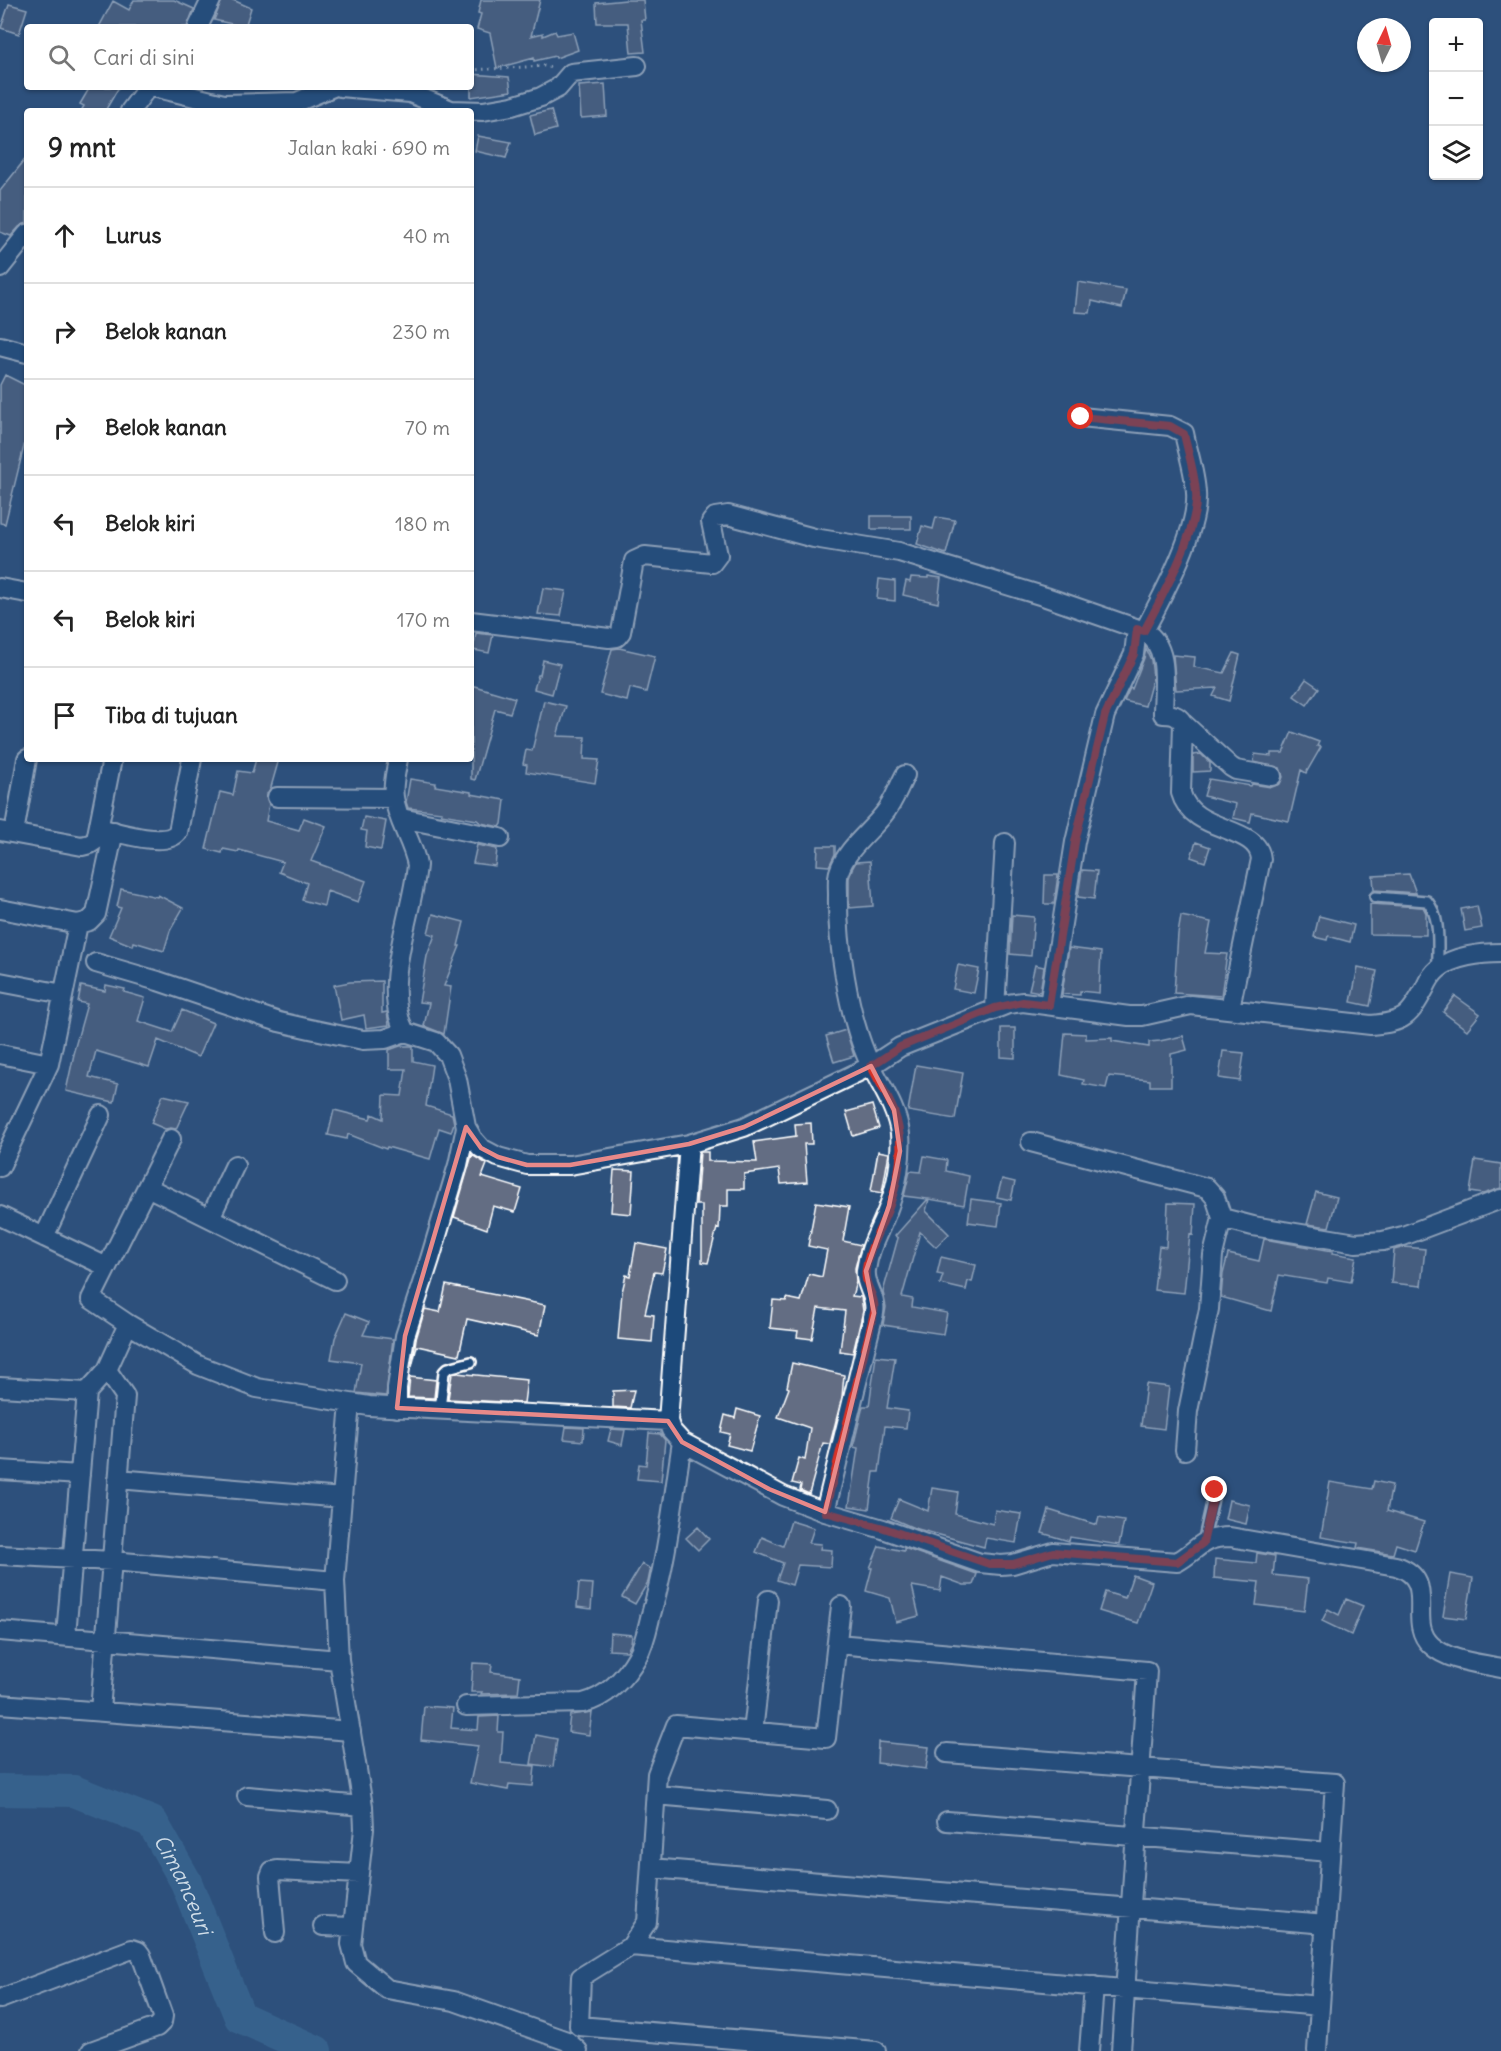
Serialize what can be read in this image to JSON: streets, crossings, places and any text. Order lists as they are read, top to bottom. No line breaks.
{"water":["Cimanceuri"],"north":"top","page":{"map_buttons":["+","−"],"search":"Cari di sini","heading":["9 mnt","Jalan kaki · 690 m"],"list":[["Lurus","40 m"],["Belok kanan","230 m"],["Belok kanan","70 m"],["Belok kiri","180 m"],["Belok kiri","170 m"],"Tiba di tujuan"]}}
